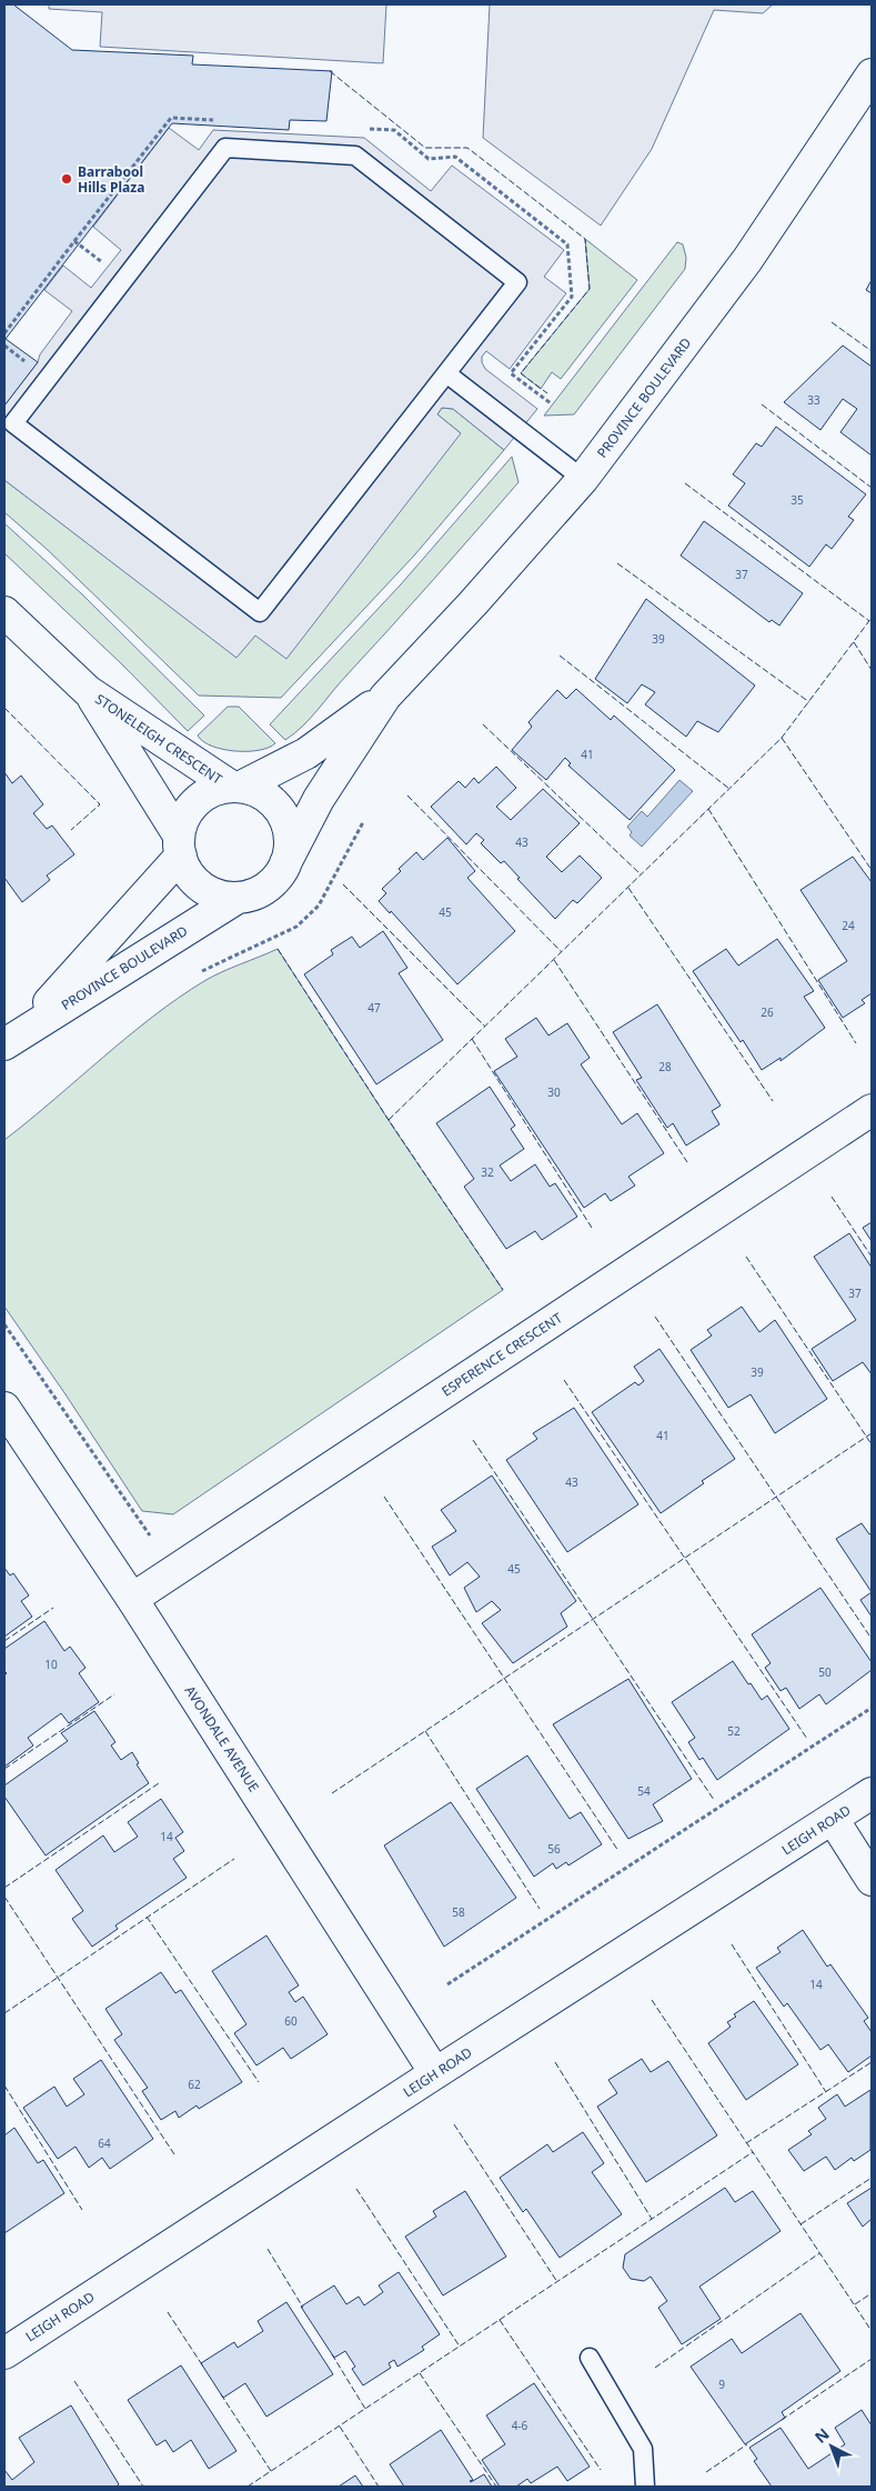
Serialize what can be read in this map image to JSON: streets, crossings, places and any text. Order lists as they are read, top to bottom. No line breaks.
{"streets":{"street":["PROVINCE BOULEVARD","STONELEIGH CRESCENT","ESPERENCE CRESCENT","AVONDALE AVENUE","LEIGH ROAD"]},"crossings":[["PROVINCE BOULEVARD","STONELEIGH CRESCENT"],["ESPERENCE CRESCENT","AVONDALE AVENUE"],["AVONDALE AVENUE","LEIGH ROAD"]],"places":["Barrabool Hills Plaza"],"house_numbers":["33","35","37","39","41","43","45","24","47","26","28","30","32","37","39","41","43","45","10","50","52","54","14","56","58","14","60","62","64","9","4-6"],"north":"top left"}
